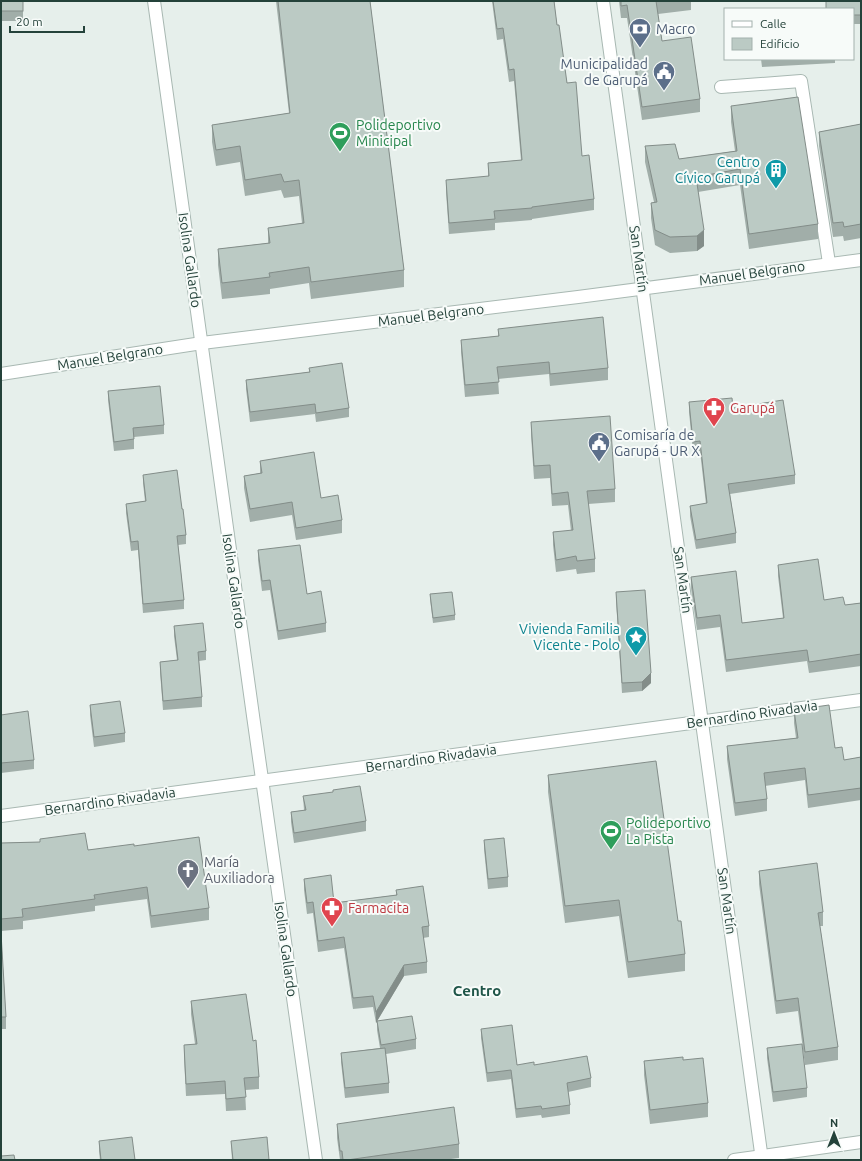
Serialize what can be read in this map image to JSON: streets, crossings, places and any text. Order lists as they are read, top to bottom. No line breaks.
{"streets":{"street":["San Martín","Isolina Gallardo","Manuel Belgrano","Bernardino Rivadavia"]},"crossings":[["San Martín","Manuel Belgrano"],["San Martín","Bernardino Rivadavia"],["Isolina Gallardo","Manuel Belgrano"],["Isolina Gallardo","Bernardino Rivadavia"]],"districts":["Centro"],"places":{"bank":["Macro"],"public building":["Municipalidad de Garupá","Comisaría de Garupá - UR X"],"sports":["Polideportivo Minicipal","Polideportivo La Pista"],"building":["Centro Cívico Garupá"],"pharmacy":["Garupá","Farmacita"],"place":["Vivienda Familia Vicente - Polo"],"church":["María Auxiliadora"]},"legend":["Calle","Edificio"],"scale_bar":"20 m","north":"top"}
